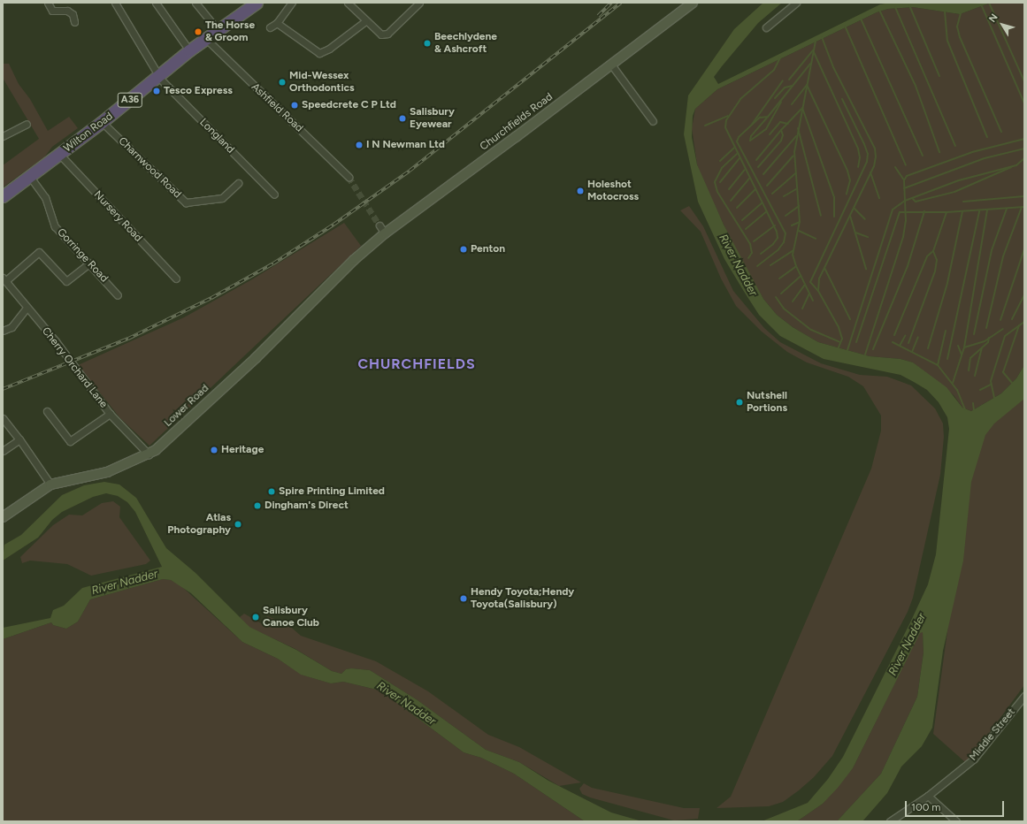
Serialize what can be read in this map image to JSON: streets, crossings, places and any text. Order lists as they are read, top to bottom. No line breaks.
{"streets":{"highway":["A36","Wilton Road"],"street":["Ashfield Road","Churchfields Road","Longland","Charnwood Road","Nursery Road","Gorringe Road","Cherry Orchard Lane","Lower Road","Middle Street"]},"crossings":[["Ashfield Road","Wilton Road"],["Churchfields Road","Lower Road"],["Wilton Road","Longland"],["Wilton Road","Charnwood Road"],["Wilton Road","Nursery Road"],["Wilton Road","Gorringe Road"],["Cherry Orchard Lane","Lower Road"]],"districts":["CHURCHFIELDS"],"water":["River Nadder"],"places":["The Horse & Groom","Beechlydene & Ashcroft","Mid-Wessex Orthodontics","Tesco Express","Speedcrete C P Ltd","Salisbury Eyewear","I N Newman Ltd","Holeshot Motocross","Penton","Nutshell Portions","Heritage","Spire Printing Limited","Dingham's Direct","Atlas Photography","Hendy Toyota;Hendy Toyota(Salisbury)","Salisbury Canoe Club"],"scale_bar":"100 m","north":"top left"}
